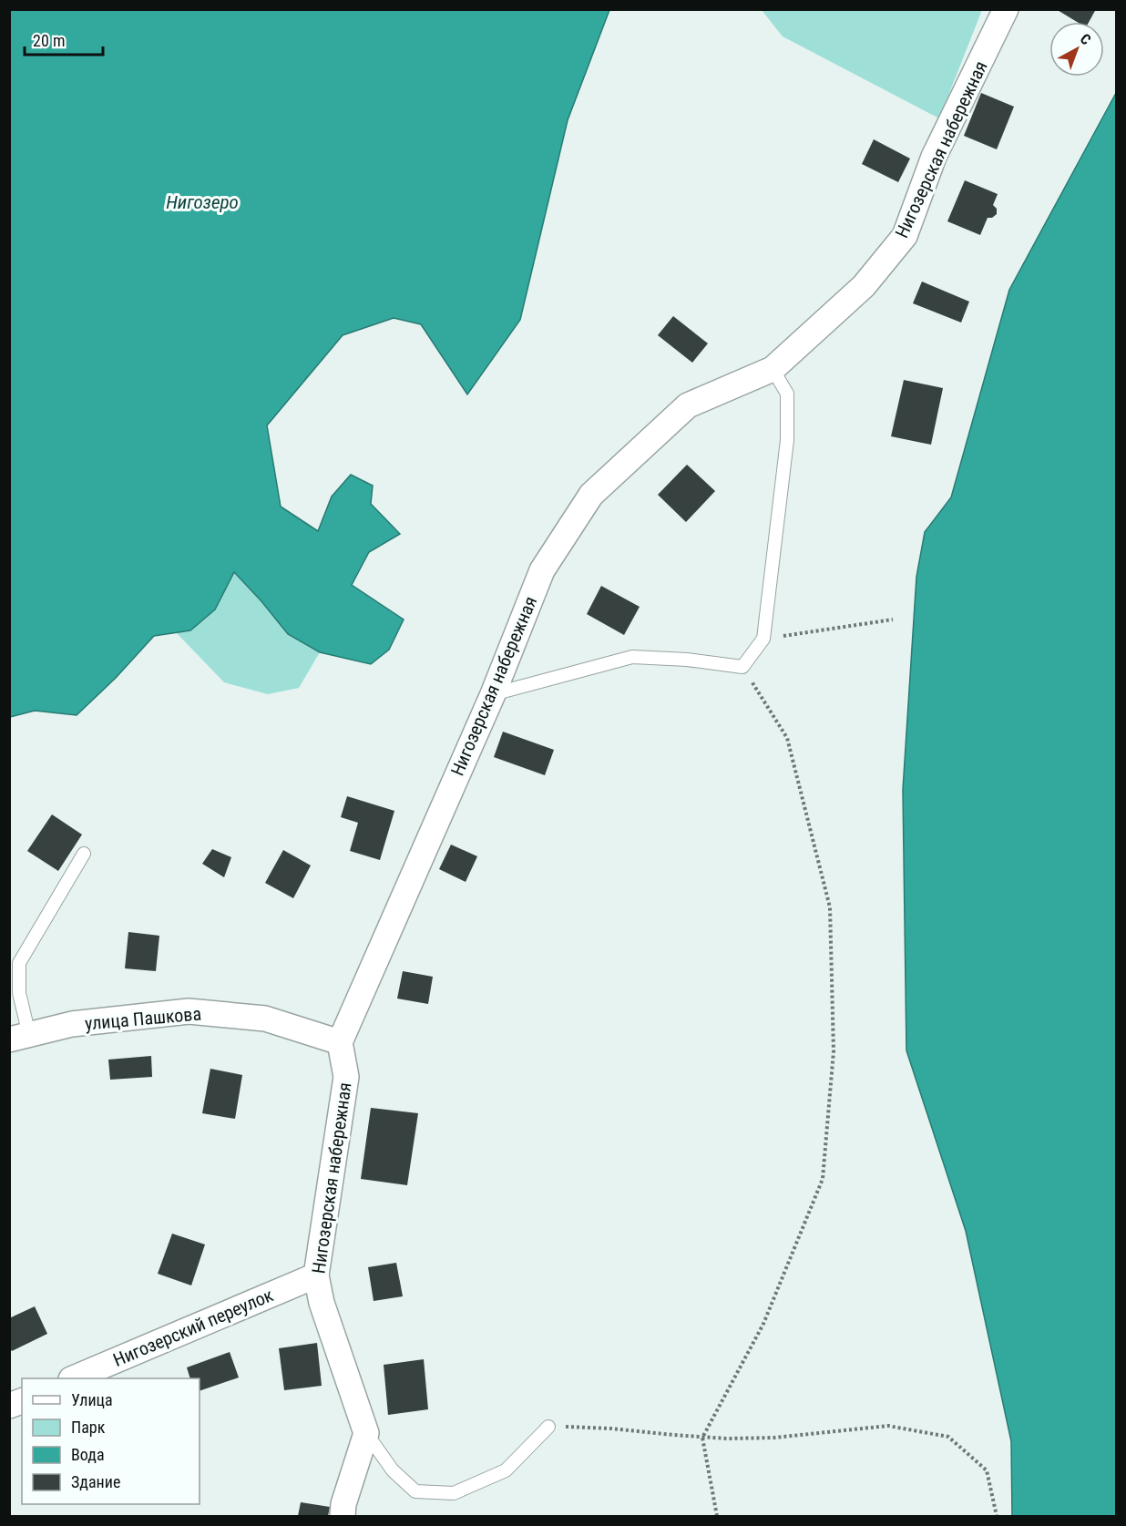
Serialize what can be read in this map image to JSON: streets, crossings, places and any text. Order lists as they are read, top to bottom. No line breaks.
{"streets":{"street":["Нигозерская набережная","улица Пашкова","Нигозерский переулок"]},"crossings":[["Нигозерская набережная","улица Пашкова"],["Нигозерская набережная","Нигозерский переулок"]],"water":["Нигозеро"],"legend":["Улица","Парк","Вода","Здание"],"scale_bar":"20 m","north":"top right"}
